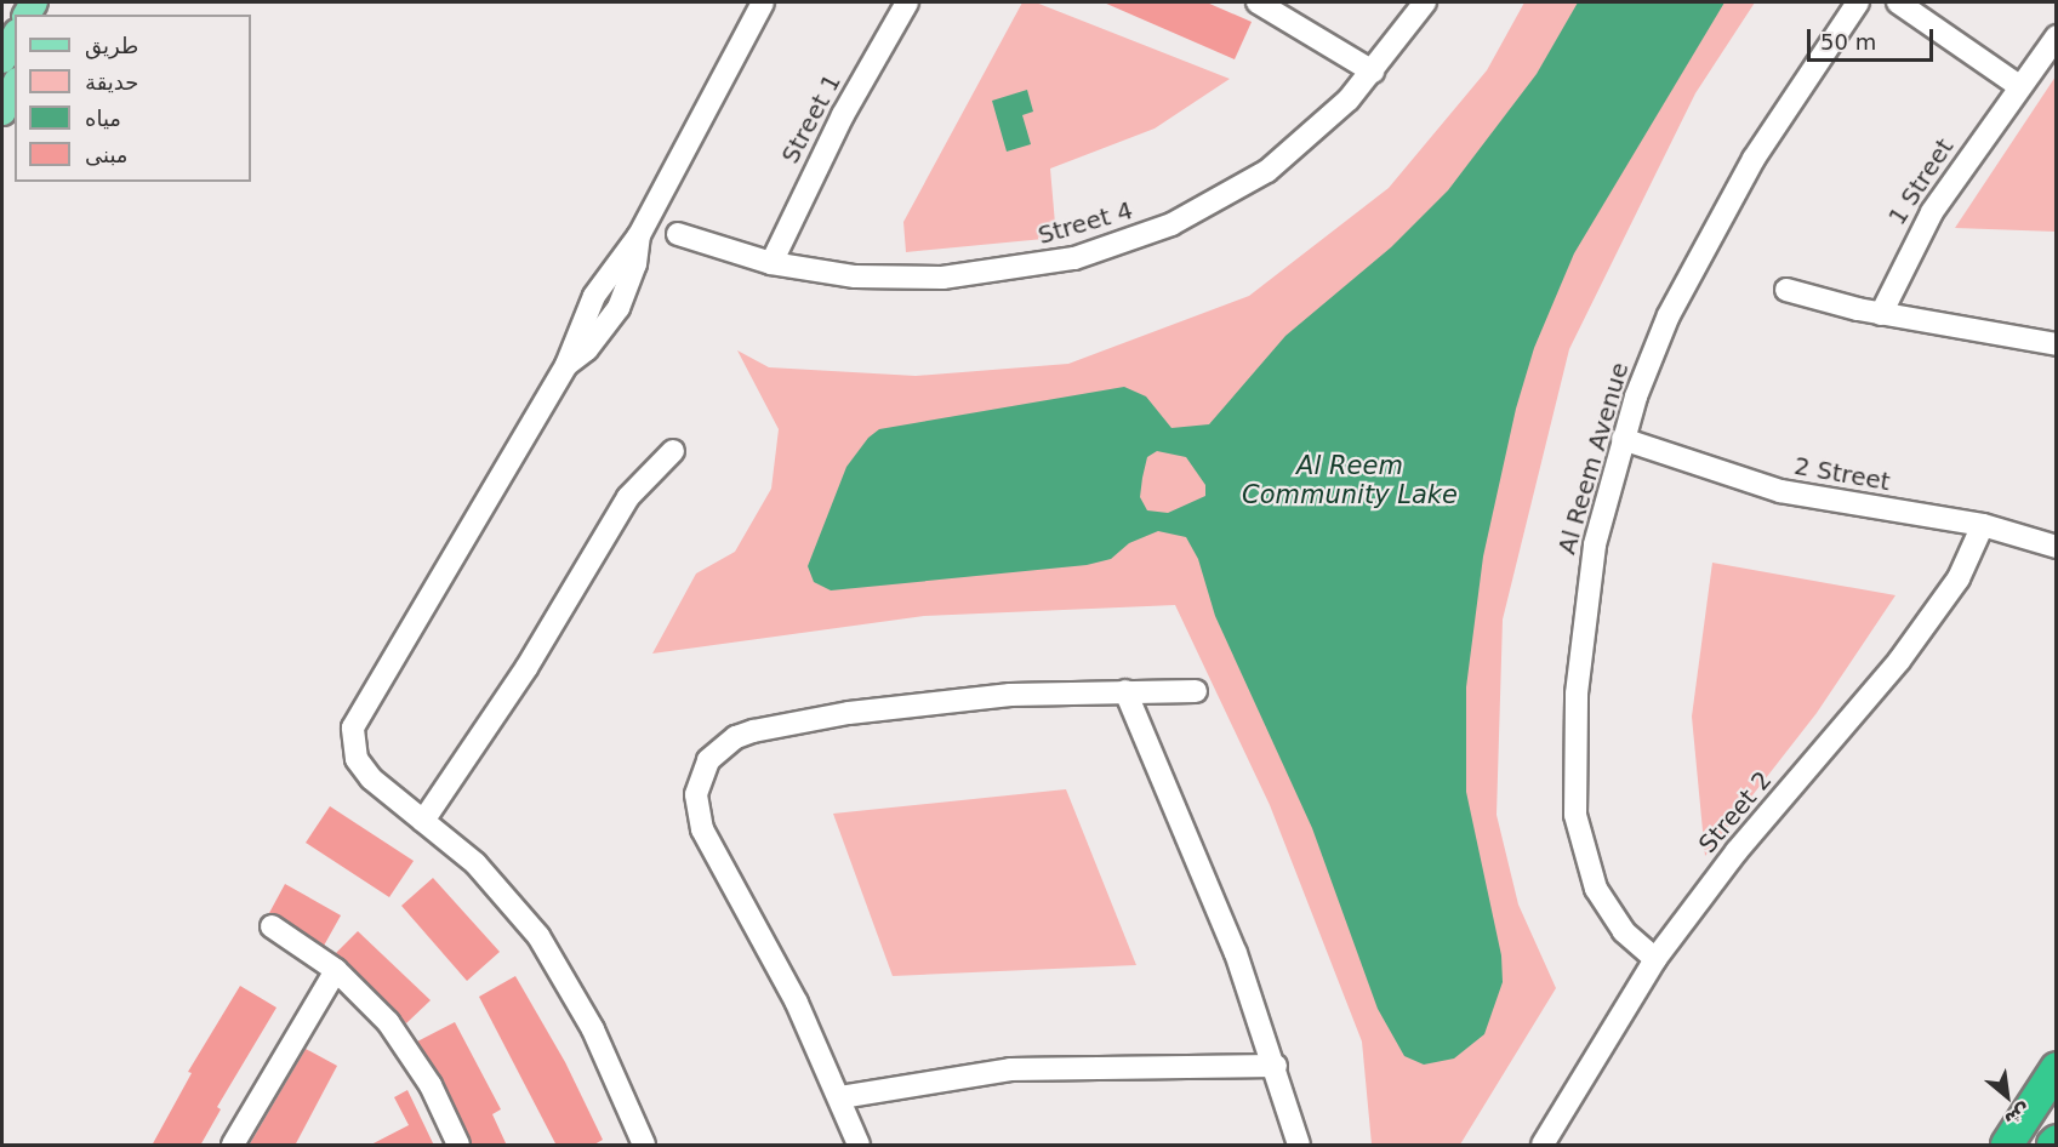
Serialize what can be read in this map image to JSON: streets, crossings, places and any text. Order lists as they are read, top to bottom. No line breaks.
{"streets":{"street":["Street 1","1 Street","Street 4","Al Reem Avenue","2 Street","Street 2"]},"crossings":[["Street 1","Street 4"],["Al Reem Avenue","2 Street"],["Al Reem Avenue","Street 2"],["2 Street","Street 2"]],"water":["Al Reem Community Lake"],"legend":["طريق","حديقة","مياه","مبنى"],"scale_bar":"50 m","north":"bottom right"}
